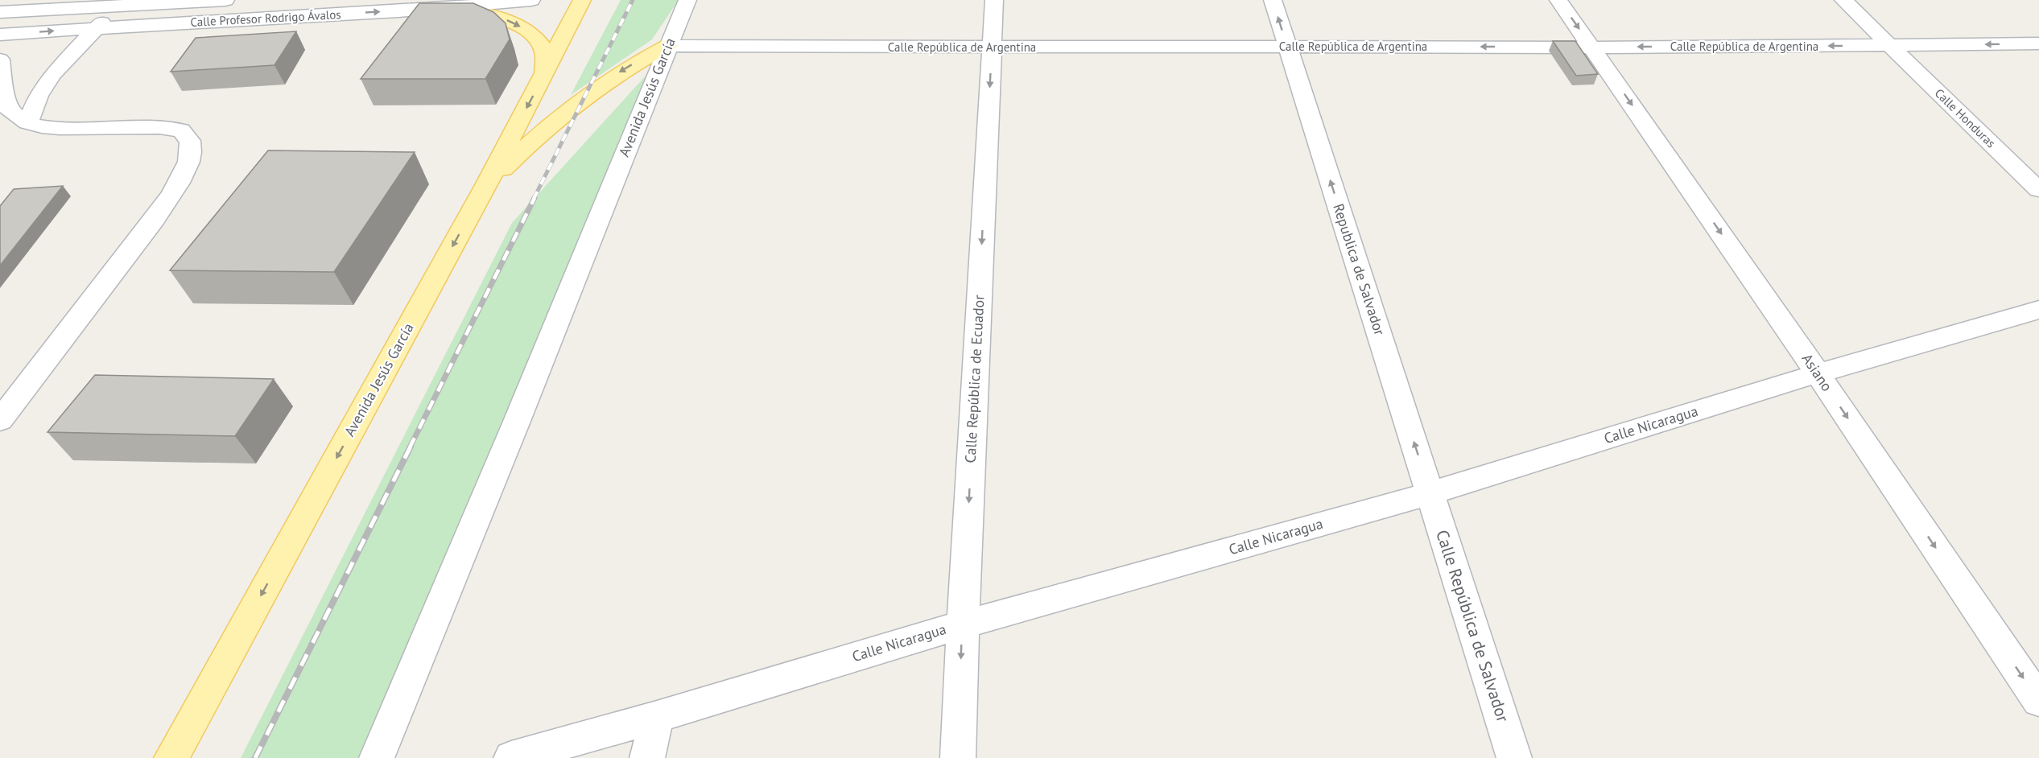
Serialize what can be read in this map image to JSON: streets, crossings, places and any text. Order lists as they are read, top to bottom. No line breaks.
{"streets":{"main road":["Avenida Jesús García"],"street":["Calle Profesor Rodrigo Ávalos","Calle República de Argentina","Calle Honduras","Republica de Salvador","Asiano","Calle República de Ecuador","Calle Nicaragua","Calle República de Salvador"]},"crossings":[["Calle República de Argentina","Avenida Jesús García"],["Calle República de Argentina","Calle Honduras"],["Calle República de Argentina","Republica de Salvador"],["Calle República de Argentina","Asiano"],["Calle República de Argentina","Calle República de Ecuador"],["Republica de Salvador","Calle Nicaragua"],["Republica de Salvador","Calle República de Salvador"],["Asiano","Calle Nicaragua"],["Calle República de Ecuador","Calle Nicaragua"],["Calle Nicaragua","Calle República de Salvador"]],"one_way":["Calle República de Argentina","Avenida Jesús García","Republica de Salvador","Asiano","Calle República de Ecuador"]}
